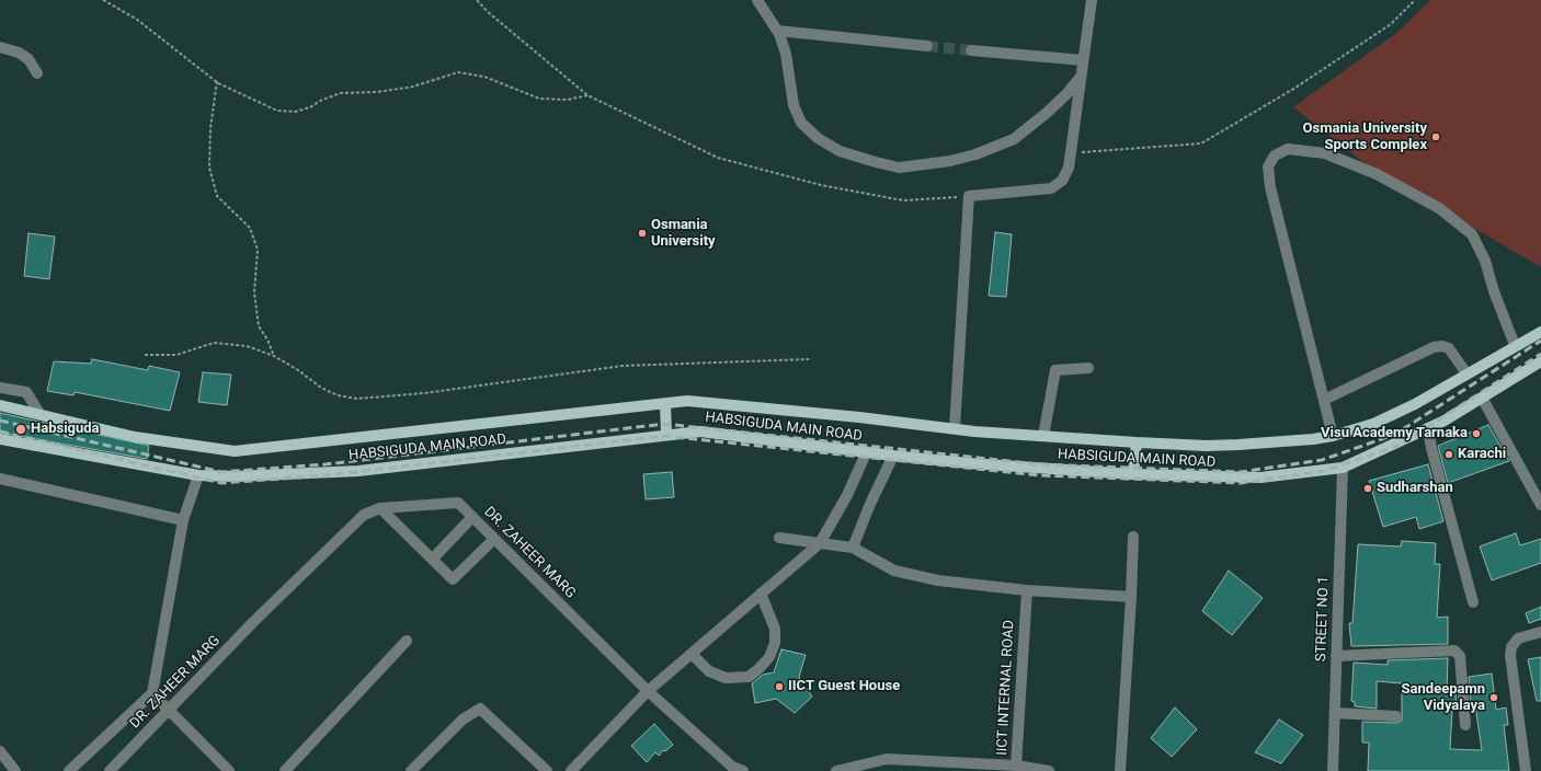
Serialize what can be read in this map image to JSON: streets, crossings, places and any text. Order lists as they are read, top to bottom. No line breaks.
{"streets":{"main road":["HABSIGUDA MAIN ROAD"],"street":["DR. ZAHEER MARG","STREET NO 1","IICT INTERNAL ROAD"]},"crossings":[["HABSIGUDA MAIN ROAD","STREET NO 1"]],"places":["Osmania University Sports Complex","Osmania University","Habsiguda","Visu Academy Tarnaka","Karachi","Sudharshan","IICT Guest House","Sandeepamn Vidyalaya"]}
